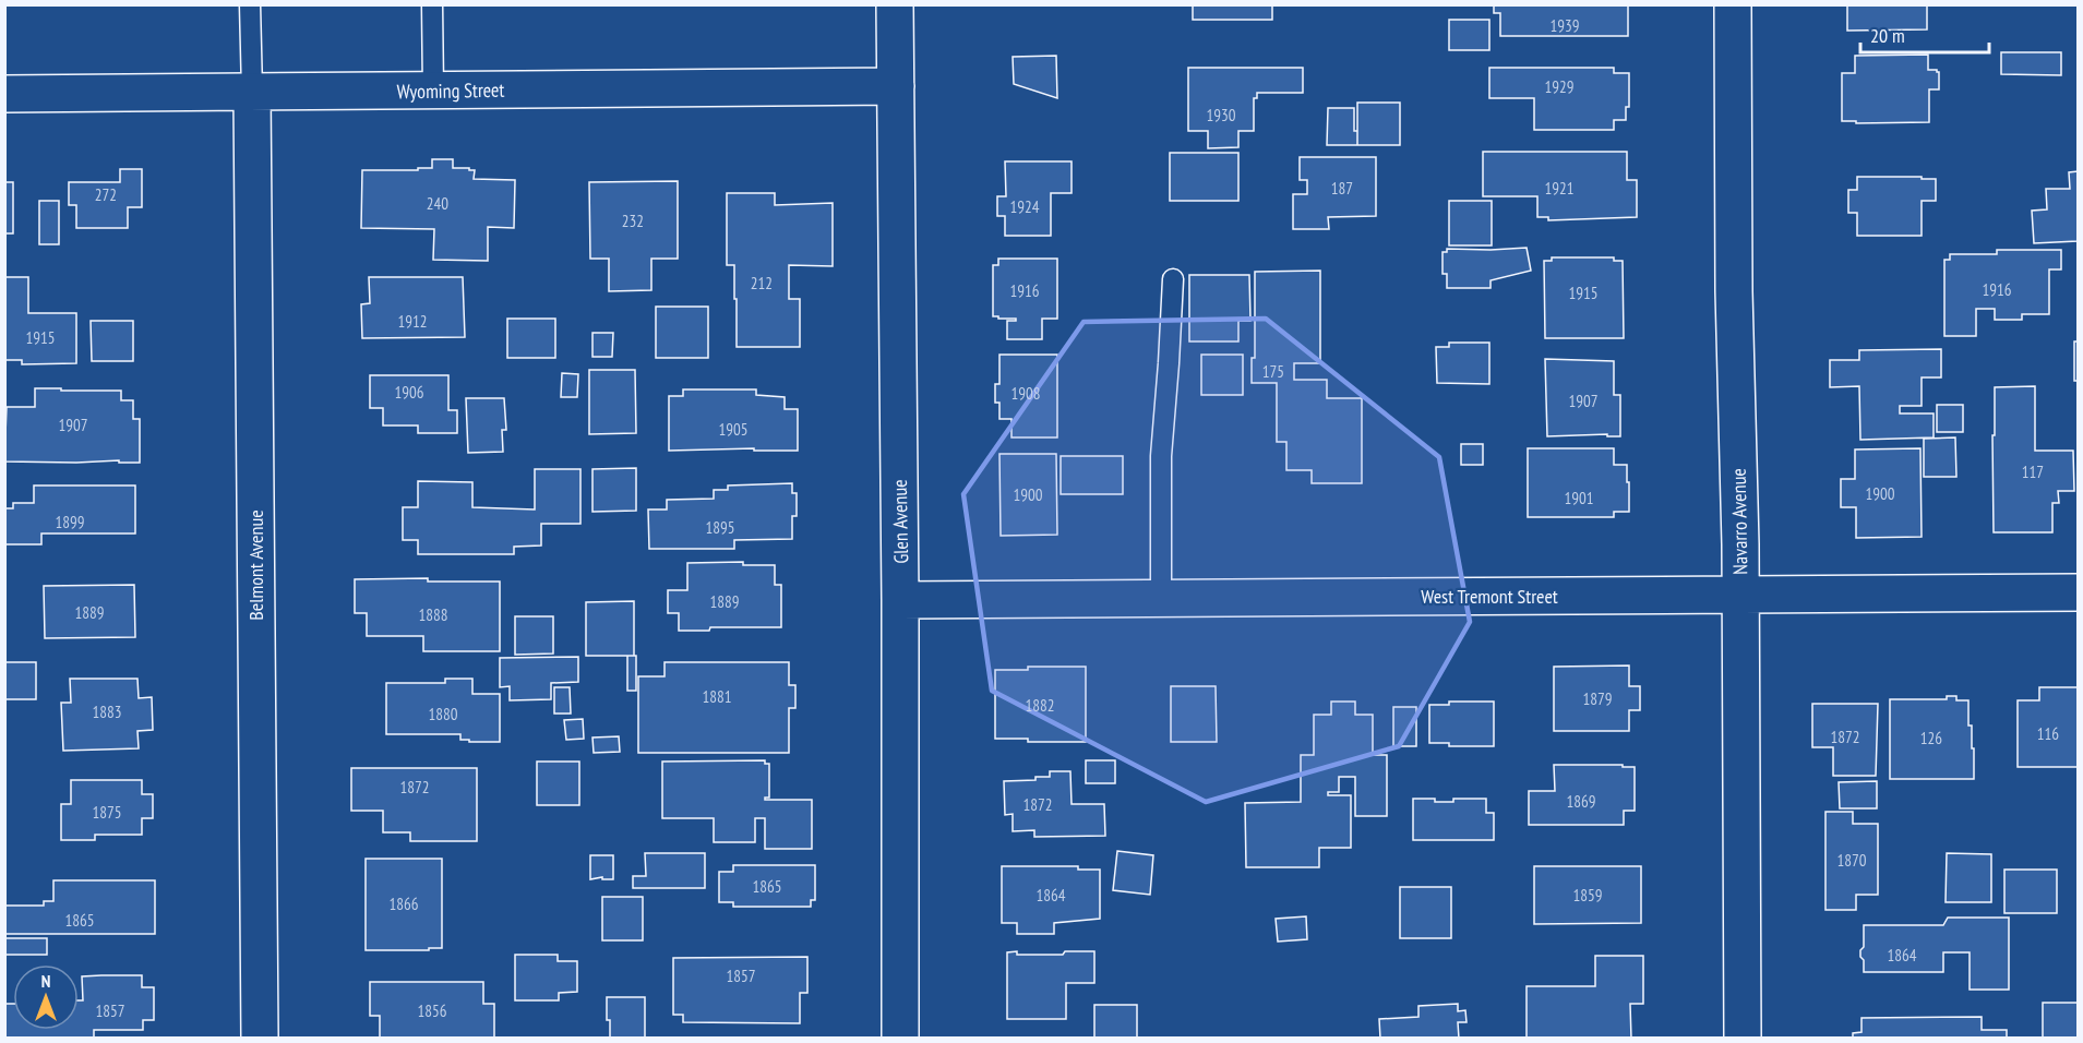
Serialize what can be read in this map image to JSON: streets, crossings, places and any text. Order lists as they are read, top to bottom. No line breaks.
{"streets":{"street":["Wyoming Street","Glen Avenue","Navarro Avenue","Belmont Avenue","West Tremont Street"]},"crossings":[["Wyoming Street","Glen Avenue"],["Wyoming Street","Belmont Avenue"],["Glen Avenue","West Tremont Street"],["Navarro Avenue","West Tremont Street"]],"house_numbers":["1939","1929","1930","187","1921","272","240","1924","232","212","1916","1916","1915","1912","1915","175","1906","1908","1907","1907","1905","117","1900","1900","1901","1899","1895","1889","1889","1888","1881","1879","1882","1883","1880","116","1872","126","1872","1869","1872","1875","1870","1865","1864","1859","1866","1865","1864","1857","1857","1856"],"scale_bar":"20 m","north":"top"}
